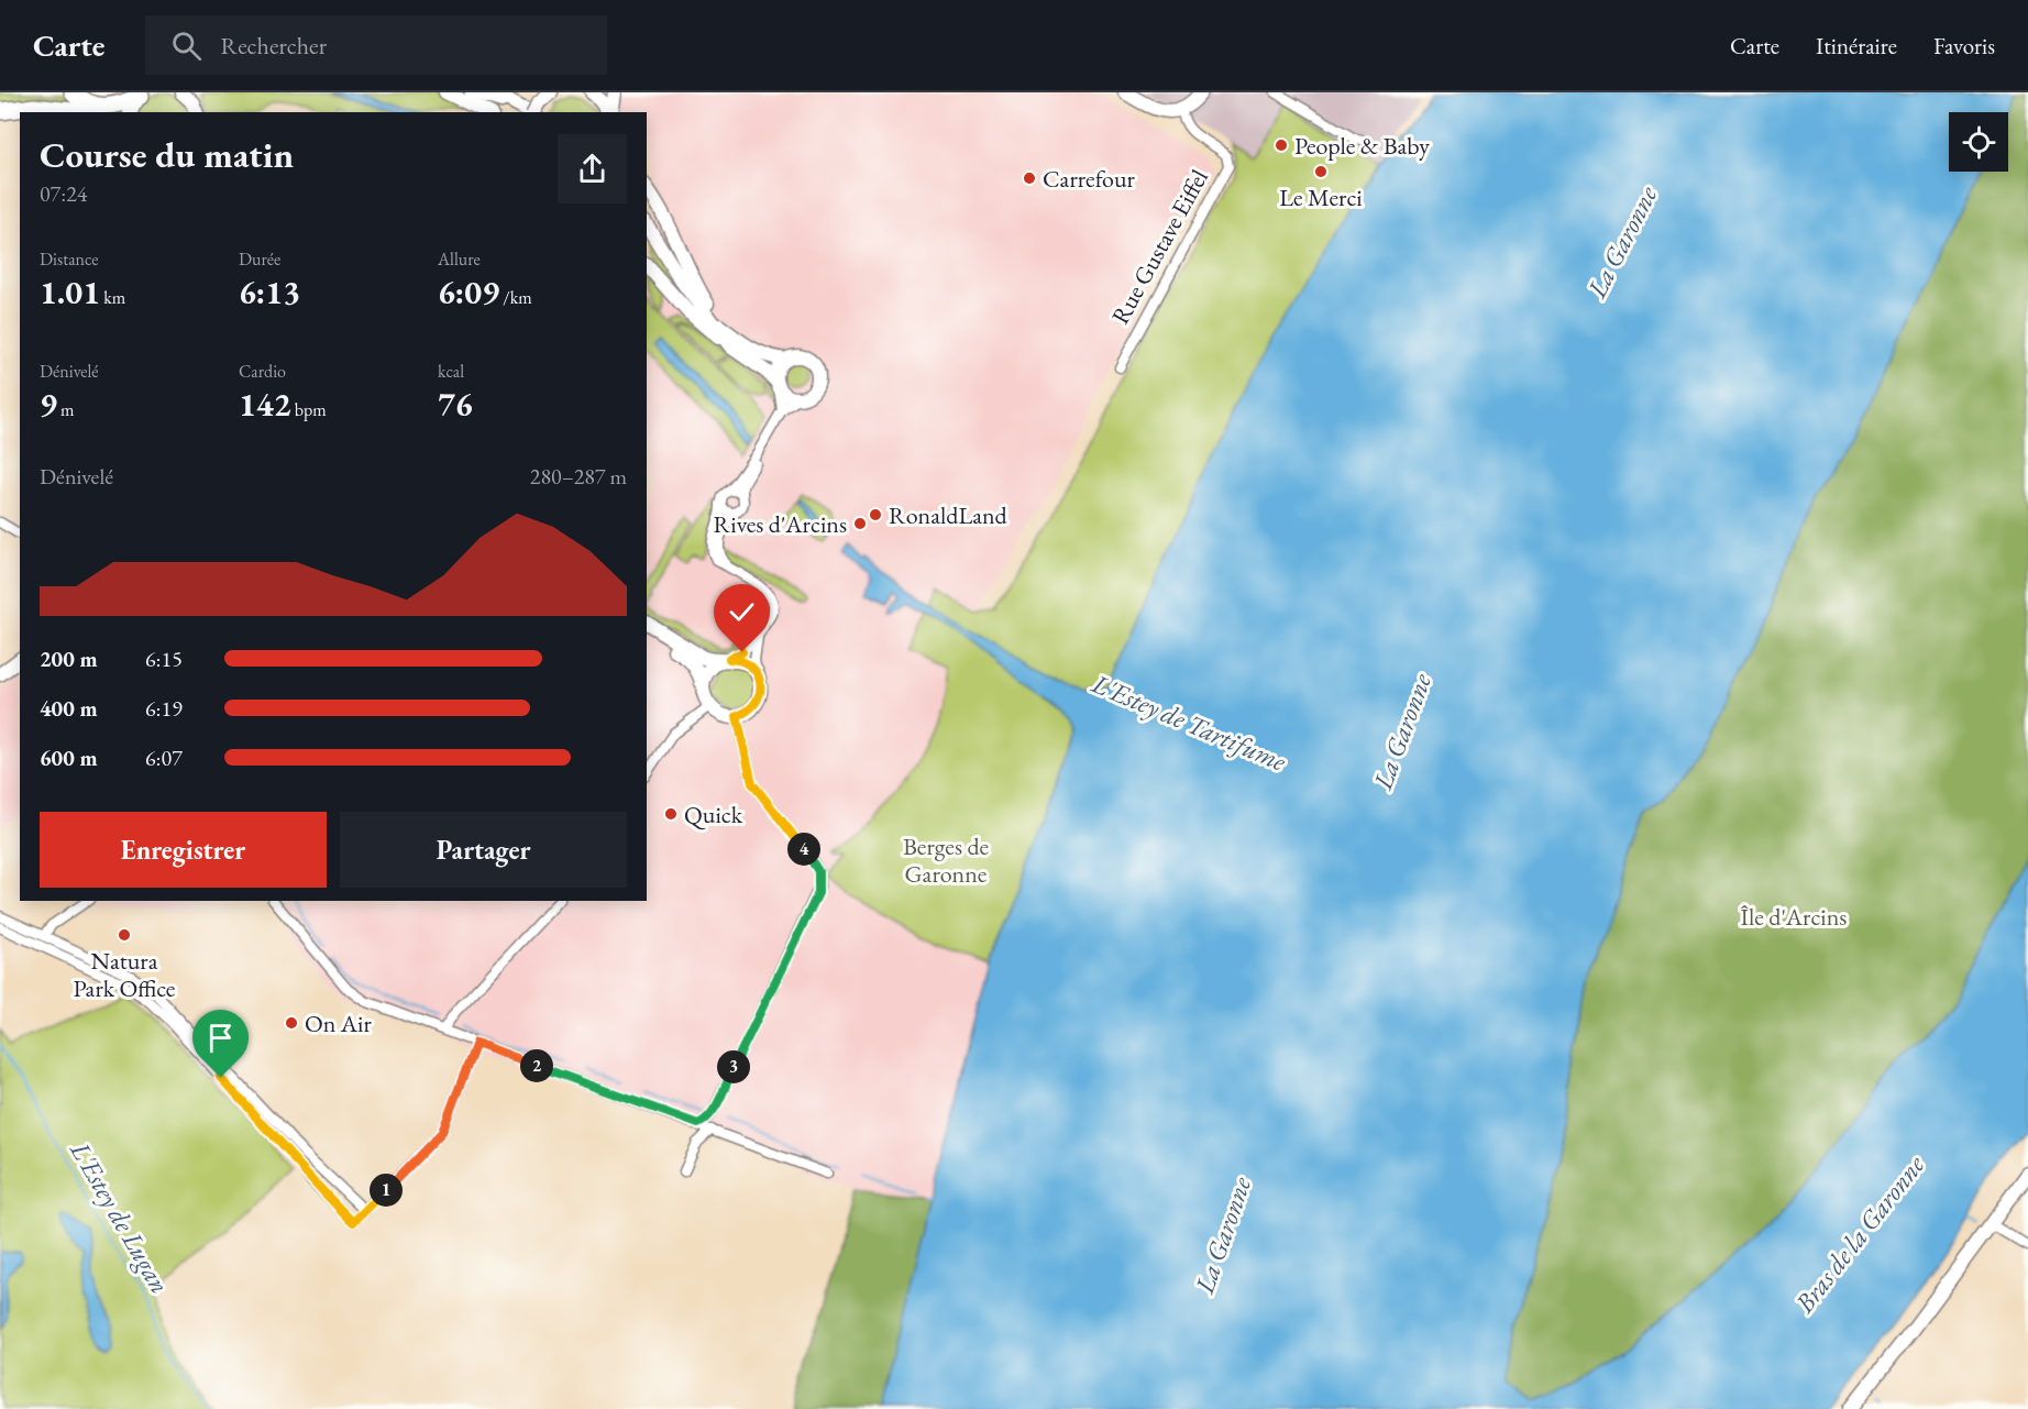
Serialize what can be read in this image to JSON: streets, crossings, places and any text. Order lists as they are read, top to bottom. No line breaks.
{"streets":{"street":["Rue Gustave Eiffel"]},"water":["La Garonne","L'Estey de Tartifume","L'Estey de Lugan","Bras de la Garonne"],"parks":["Berges de Garonne","Île d'Arcins"],"places":["People & Baby","Le Merci","Carrefour","RonaldLand","Rives d'Arcins","Quick","Natura Park Office","On Air"],"page":{"header":"Carte","search":"Rechercher","nav":["Carte","Itinéraire","Favoris"],"heading":["Course du matin","07:24"],"stats":[["Distance","1.01 km"],["Durée","6:13"],["Allure","6:09 /km"],["Dénivelé","9 m"],["Cardio","142 bpm"],["kcal","76"]],"chart":["Dénivelé","280–287 m"],"list":[{"name":"200 m","note":"6:15"},{"name":"400 m","note":"6:19"},{"name":"600 m","note":"6:07"}],"buttons":["Enregistrer","Partager"],"pins":["4","2","3","1"]}}
